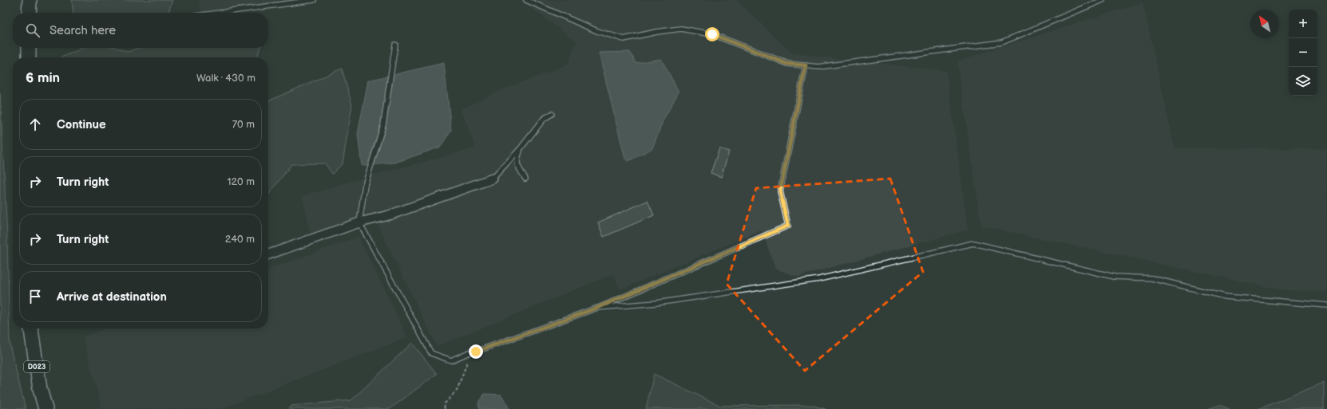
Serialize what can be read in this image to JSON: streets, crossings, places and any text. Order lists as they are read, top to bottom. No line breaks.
{"streets":{"main road":["D023"]},"north":"top left","page":{"map_buttons":["+","−"],"search":"Search here","heading":["6 min","Walk · 430 m"],"list":[["Continue","70 m"],["Turn right","120 m"],["Turn right","240 m"],"Arrive at destination"]}}
